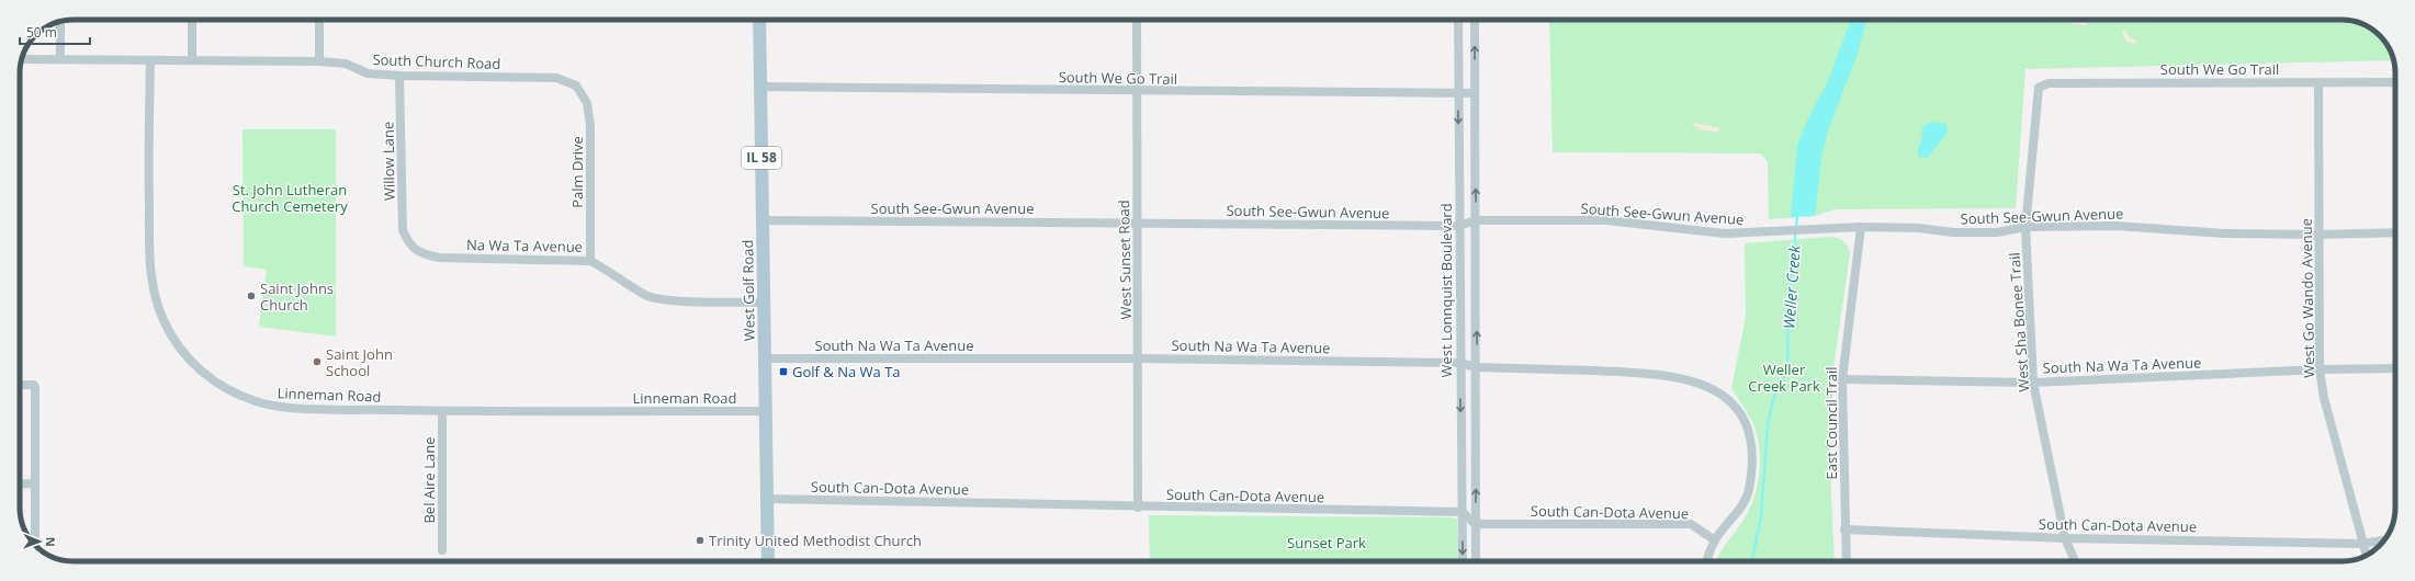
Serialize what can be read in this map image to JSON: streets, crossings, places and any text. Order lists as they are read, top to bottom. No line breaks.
{"streets":{"main road":["IL 58","West Golf Road"],"street":["South Church Road","South We Go Trail","Willow Lane","Palm Drive","South See-Gwun Avenue","Na Wa Ta Avenue","West Sunset Road","West Lonnquist Boulevard","West Go Wando Avenue","West Sha Bonee Trail","South Na Wa Ta Avenue","Linneman Road","East Council Trail","Bel Aire Lane","South Can-Dota Avenue"]},"crossings":[["South Church Road","Willow Lane"],["South Church Road","Palm Drive"],["South We Go Trail","West Sunset Road"],["South We Go Trail","West Golf Road"],["South We Go Trail","West Lonnquist Boulevard"],["South We Go Trail","West Go Wando Avenue"],["South We Go Trail","West Sha Bonee Trail"],["Willow Lane","Na Wa Ta Avenue"],["Palm Drive","Na Wa Ta Avenue"],["South See-Gwun Avenue","West Sunset Road"],["South See-Gwun Avenue","West Golf Road"],["South See-Gwun Avenue","West Lonnquist Boulevard"],["South See-Gwun Avenue","West Go Wando Avenue"],["South See-Gwun Avenue","West Sha Bonee Trail"],["South See-Gwun Avenue","East Council Trail"],["Na Wa Ta Avenue","West Golf Road"],["West Sunset Road","South Na Wa Ta Avenue"],["West Sunset Road","South Can-Dota Avenue"],["West Golf Road","South Na Wa Ta Avenue"],["West Golf Road","Linneman Road"],["West Golf Road","South Can-Dota Avenue"],["West Lonnquist Boulevard","South Na Wa Ta Avenue"],["West Lonnquist Boulevard","South Can-Dota Avenue"],["West Go Wando Avenue","South Na Wa Ta Avenue"],["West Go Wando Avenue","South Can-Dota Avenue"],["West Sha Bonee Trail","South Na Wa Ta Avenue"],["West Sha Bonee Trail","South Can-Dota Avenue"],["South Na Wa Ta Avenue","East Council Trail"],["South Na Wa Ta Avenue","South Can-Dota Avenue"],["Linneman Road","Bel Aire Lane"],["East Council Trail","South Can-Dota Avenue"]],"water":["Weller Creek"],"parks":["St. John Lutheran Church Cemetery","Weller Creek Park","Sunset Park"],"places":{"other":["Saint Johns Church","Saint John School","Trinity United Methodist Church"],"transit":["Golf & Na Wa Ta"]},"scale_bar":"50 m","north":"right"}
